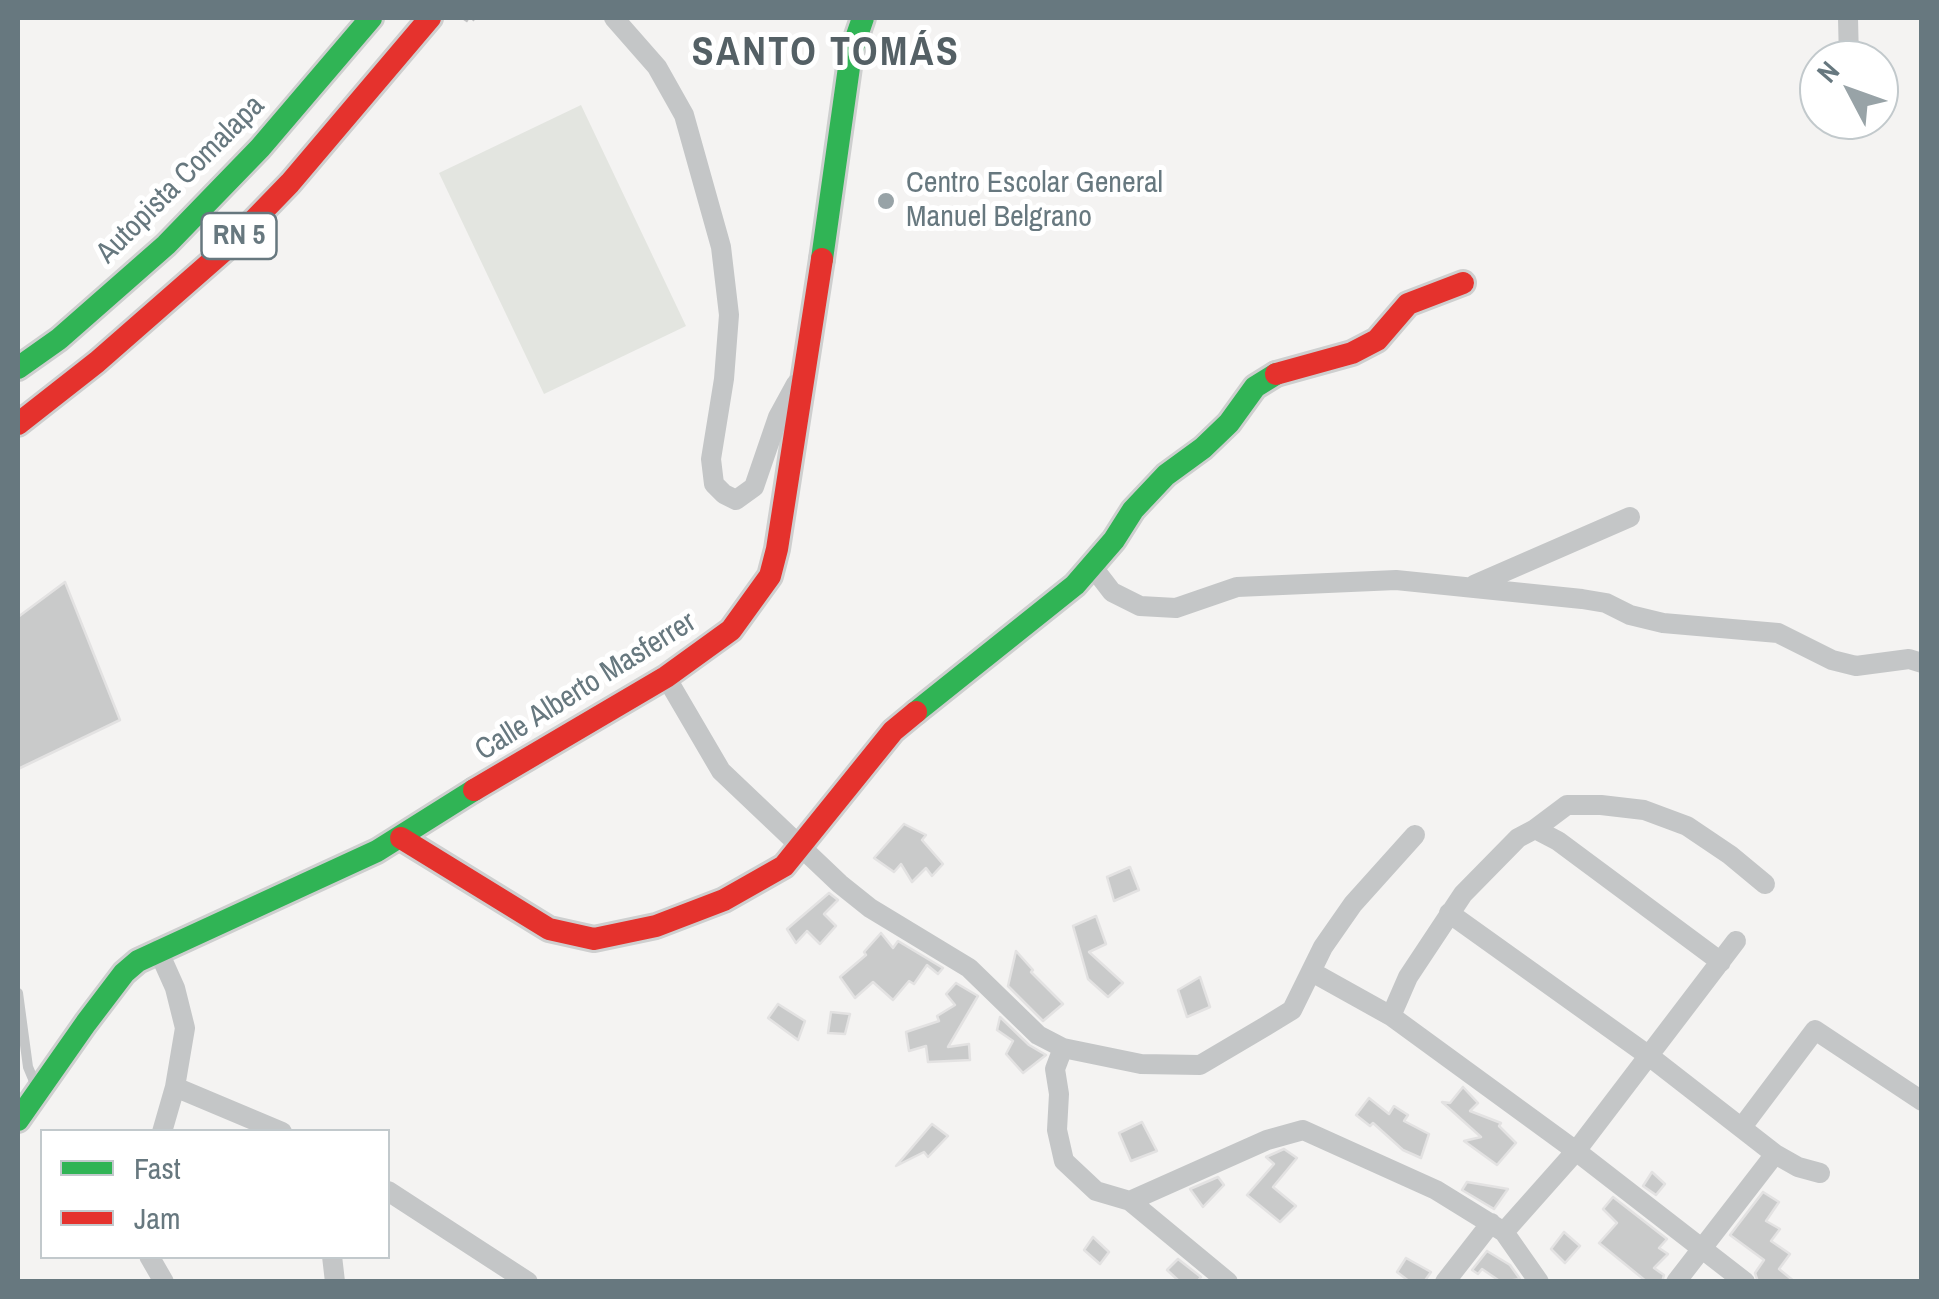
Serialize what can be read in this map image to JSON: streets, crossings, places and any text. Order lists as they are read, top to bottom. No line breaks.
{"streets":{"main road":["Autopista Comalapa","RN 5","Calle Alberto Masferrer"]},"districts":["SANTO TOMÁS"],"places":["Centro Escolar General Manuel Belgrano"],"legend":["Fast","Jam"],"north":"top left"}
